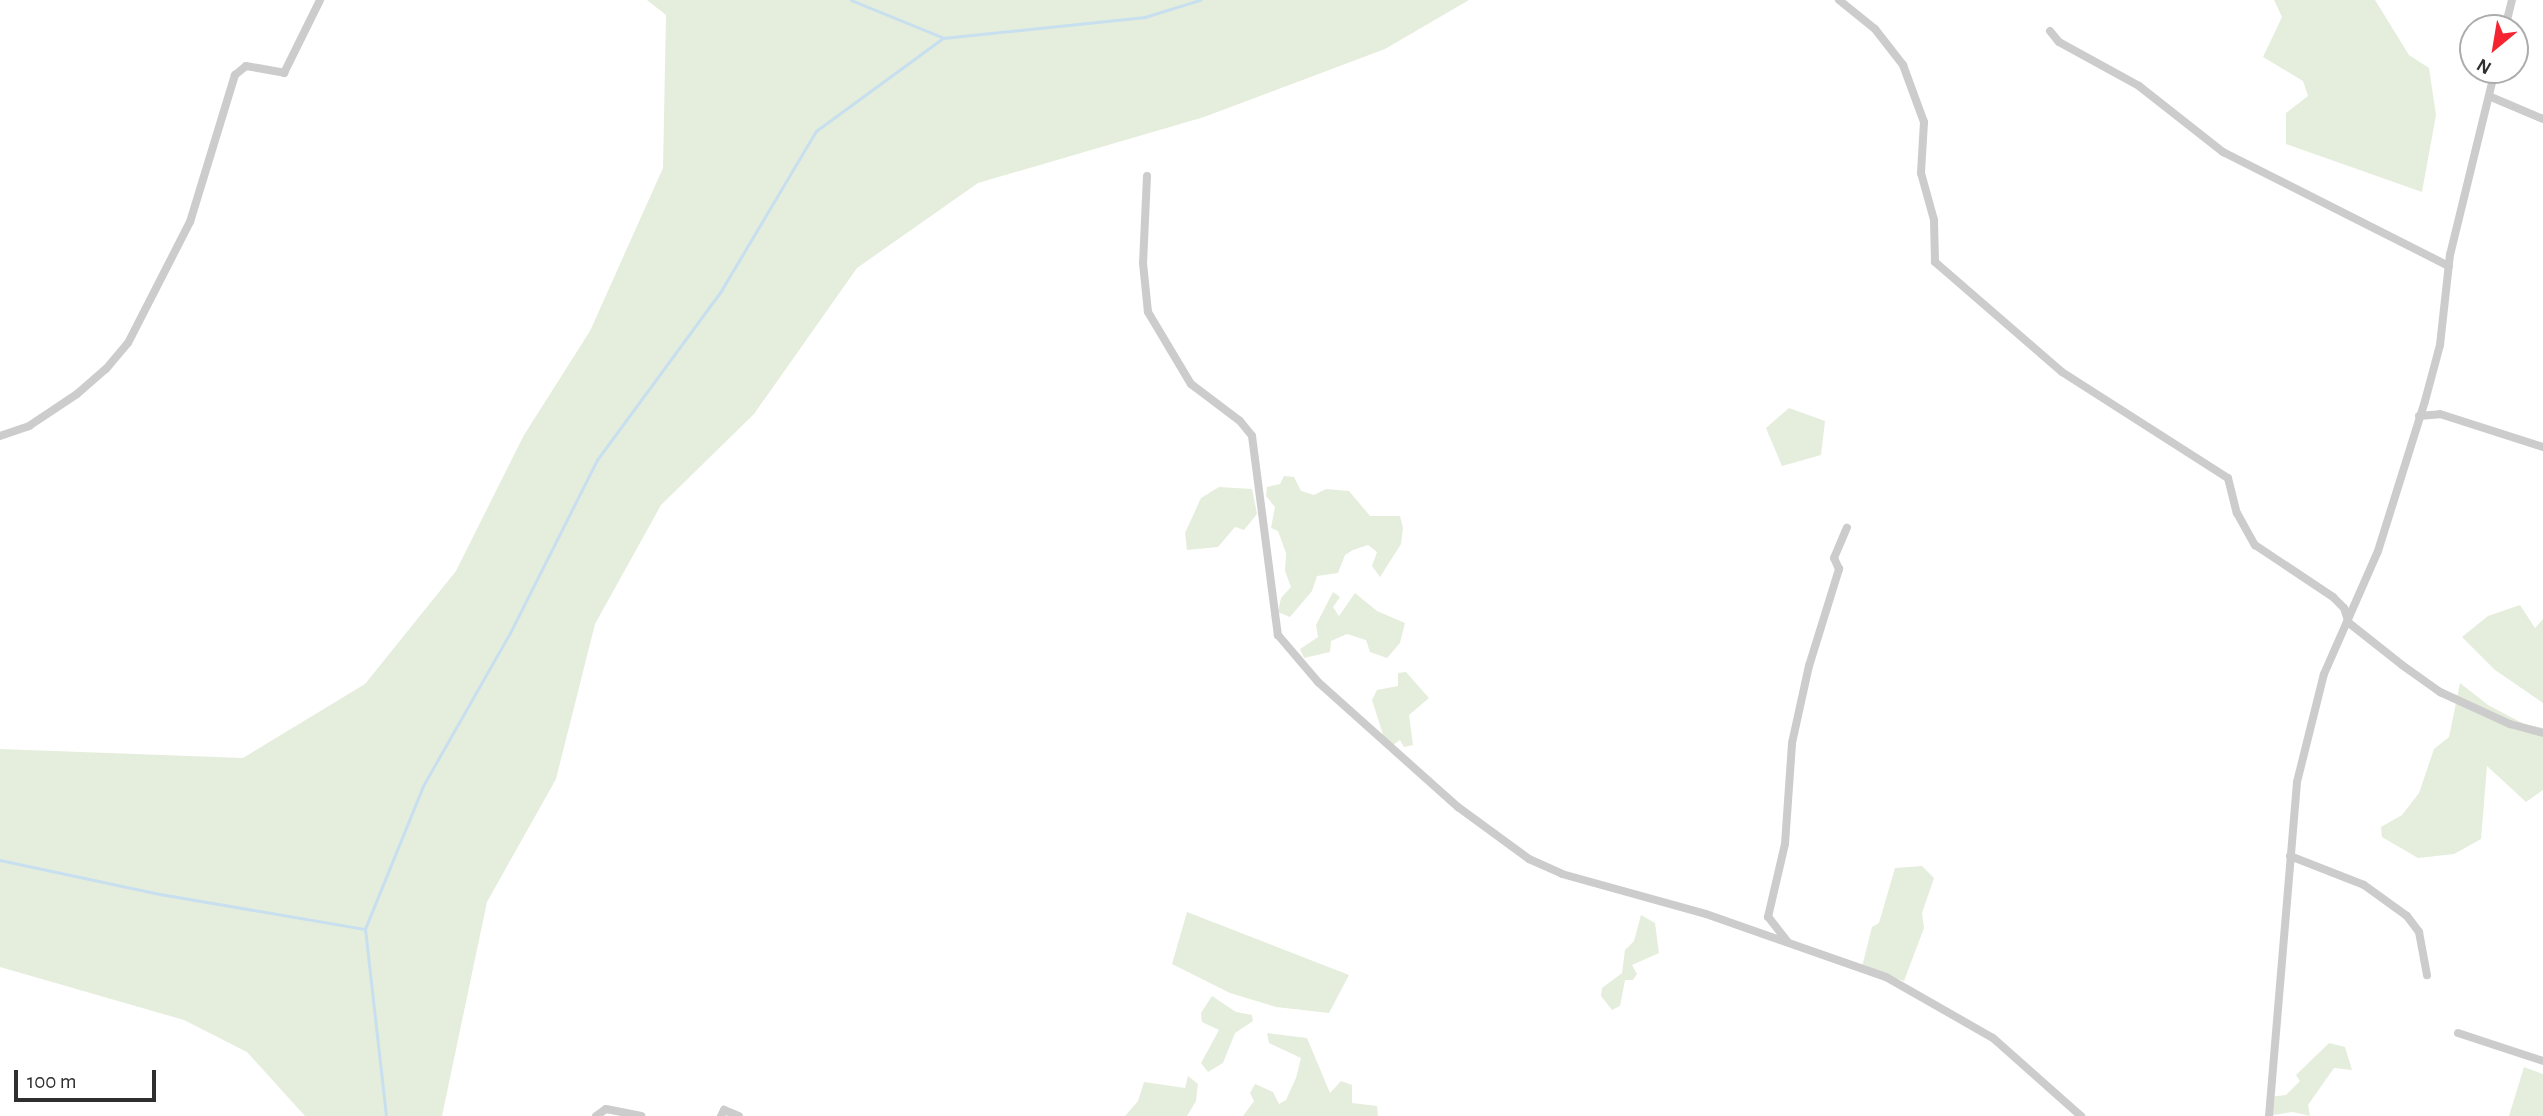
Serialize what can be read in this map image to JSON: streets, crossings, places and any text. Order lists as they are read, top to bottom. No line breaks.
{"scale_bar":"100 m","north":"bottom left"}
